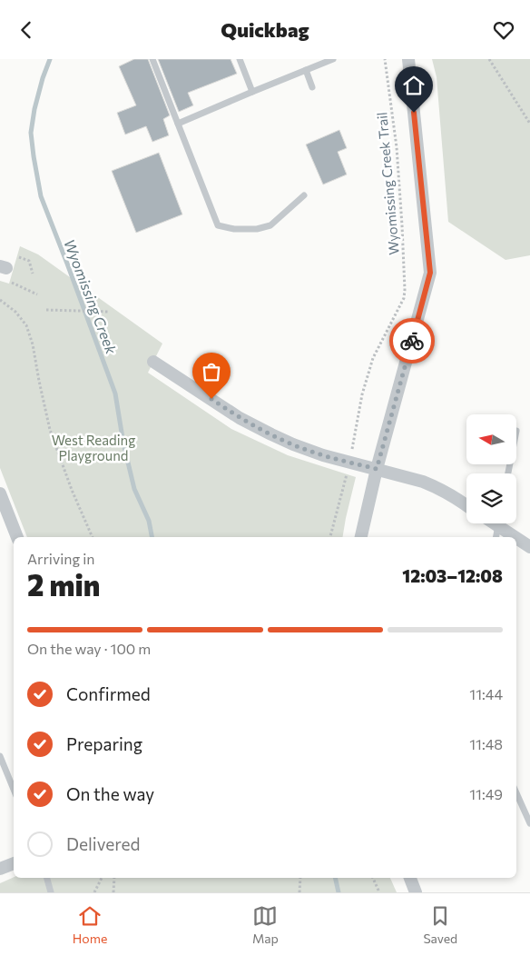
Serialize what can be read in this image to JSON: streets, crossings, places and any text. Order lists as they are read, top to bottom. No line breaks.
{"streets":{"path":["Wyomissing Creek Trail"]},"water":["Wyomissing Creek"],"parks":["West Reading Playground"],"north":"left","page":{"header":"Quickbag","heading":["2 min","Arriving in","12:03–12:08"],"bar":"On the way · 100 m","list":[["Confirmed","11:44"],["Preparing","11:48"],["On the way","11:49"],"Delivered"],"tabs":["Home","Map","Saved"]}}
